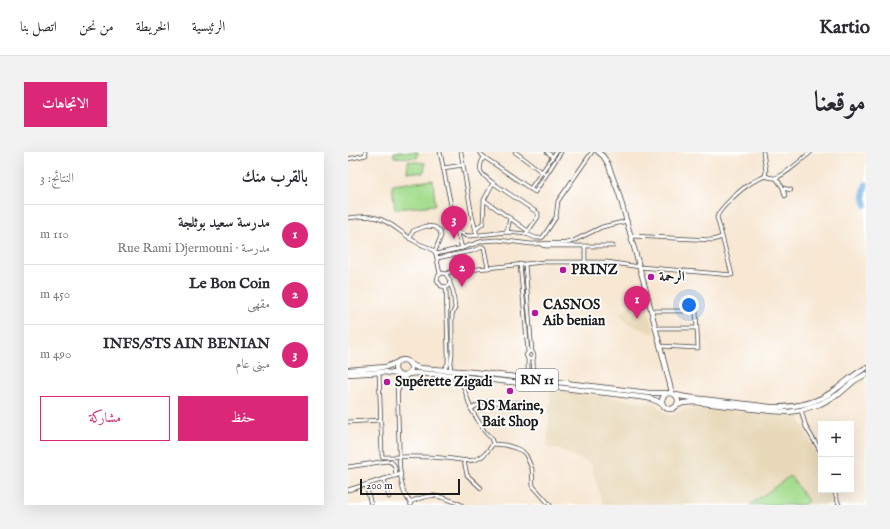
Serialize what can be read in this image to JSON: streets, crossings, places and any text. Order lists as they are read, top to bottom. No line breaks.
{"streets":{"main road":["RN 11"]},"places":["PRINZ","الرحمة","CASNOS Aib benian","Supérette Zigadi","DS Marine, Bait Shop"],"scale_bar":"200 m","page":{"header":"Kartio","nav":["الرئيسية","الخريطة","من نحن","اتصل بنا"],"title":"موقعنا","buttons":["الاتجاهات",["حفظ","مشاركة"]],"heading":["بالقرب منك","النتائج: 3"],"list":[{"mark":"1","name":"مدرسة سعيد بوثلجة","note":"مدرسة · Rue Rami Djermouni","value":"110 m"},{"mark":"2","name":"Le Bon Coin","note":"مقهى","value":"450 m"},{"mark":"3","name":"INFS/STS AIN BENIAN","note":"مبنى عام","value":"490 m"}],"pins":["3","2","1"],"map_buttons":["+","−"],"scale":"200 m"}}
